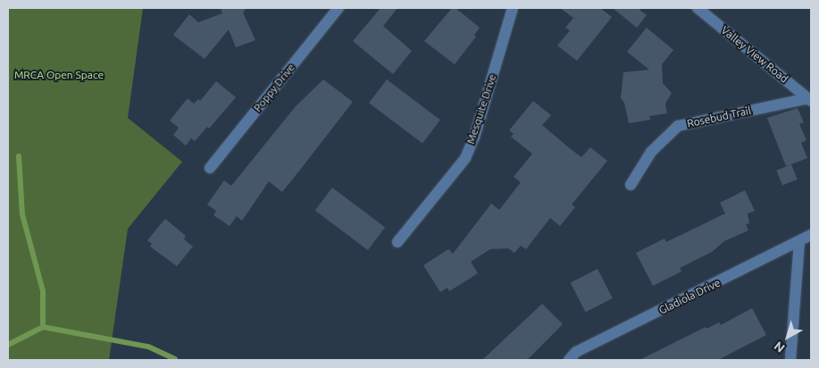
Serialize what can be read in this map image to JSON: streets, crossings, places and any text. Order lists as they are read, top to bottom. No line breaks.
{"streets":{"street":["Valley View Road","Poppy Drive","Mesquite Drive","Rosebud Trail","Gladiola Drive"]},"crossings":[["Valley View Road","Rosebud Trail"]],"parks":["MRCA Open Space"],"north":"bottom left"}
